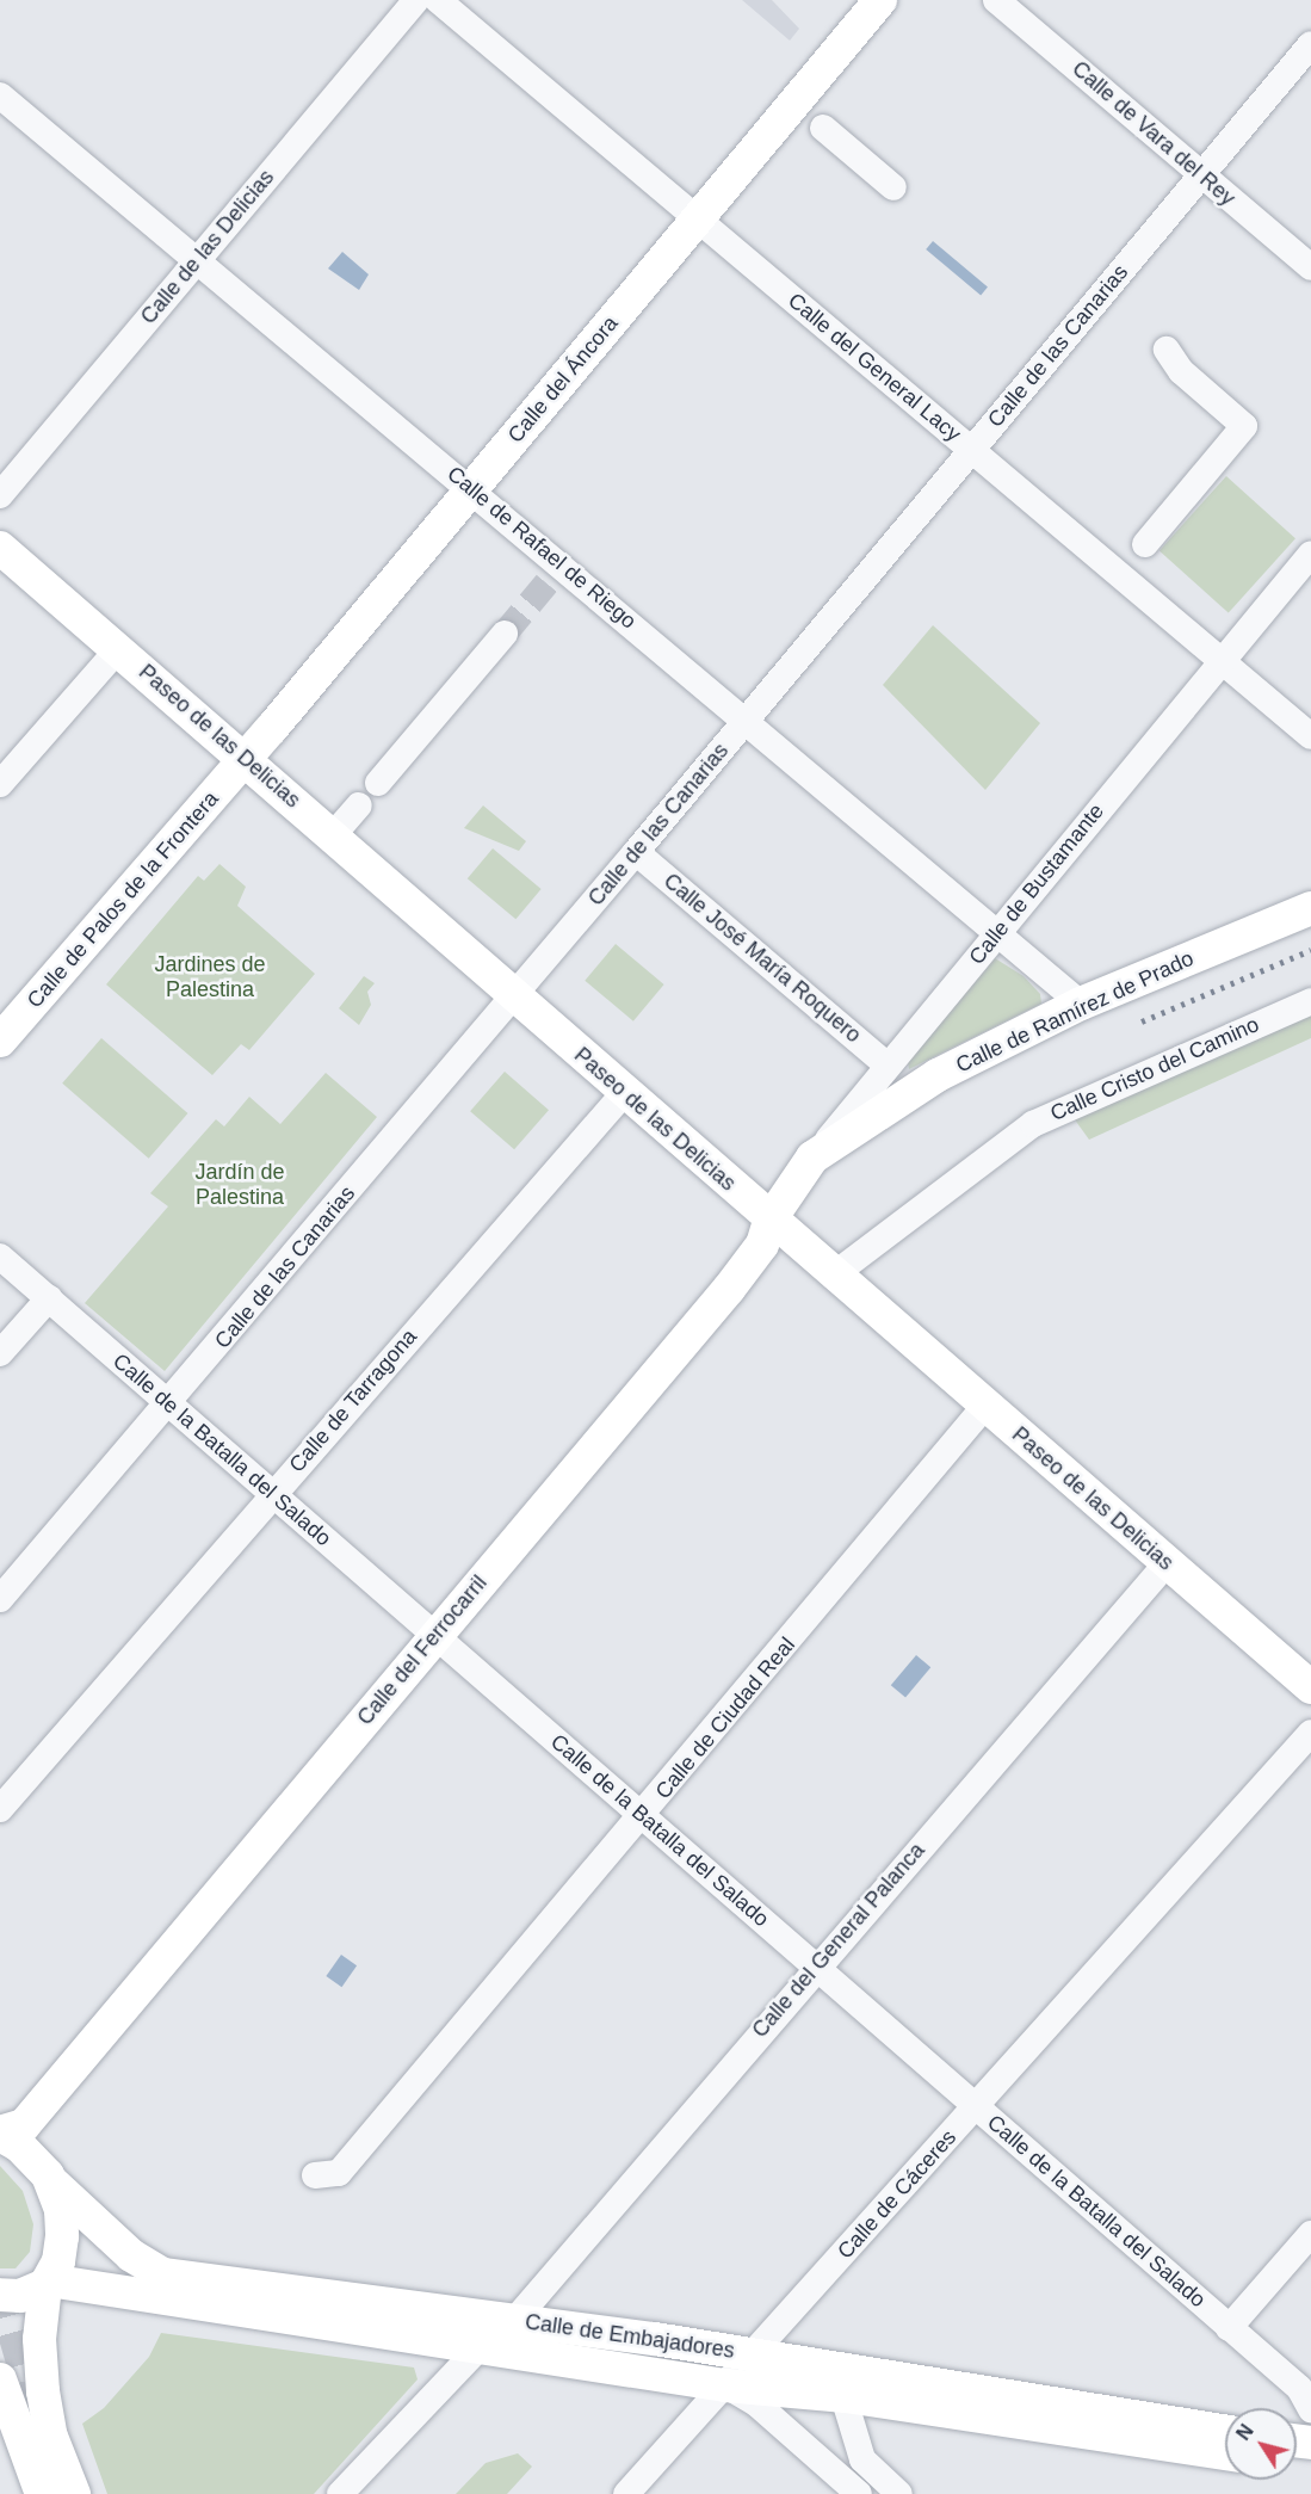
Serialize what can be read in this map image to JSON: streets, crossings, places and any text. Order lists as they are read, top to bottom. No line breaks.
{"streets":{"main road":["Calle del Áncora","Paseo de las Delicias","Calle de Bustamante","Calle de Palos de la Frontera","Calle de Ramírez de Prado","Calle del Ferrocarril","Calle de Embajadores"],"street":["Calle de Vara del Rey","Calle de las Delicias","Calle de las Canarias","Calle del General Lacy","Calle de Rafael de Riego","Calle José María Roquero","Calle Cristo del Camino","Calle de Tarragona","Calle de la Batalla del Salado","Calle de Ciudad Real","Calle del General Palanca","Calle de Cáceres"]},"crossings":[["Calle de Vara del Rey","Calle de las Canarias"],["Calle de las Delicias","Calle de Rafael de Riego"],["Calle de las Canarias","Calle del General Lacy"],["Calle de las Canarias","Calle de Rafael de Riego"],["Calle de las Canarias","Paseo de las Delicias"],["Calle de las Canarias","Calle José María Roquero"],["Calle de las Canarias","Calle de la Batalla del Salado"],["Calle del General Lacy","Calle del Áncora"],["Calle del General Lacy","Calle de Bustamante"],["Calle del Áncora","Calle de Rafael de Riego"],["Calle del Áncora","Paseo de las Delicias"],["Calle del Áncora","Calle de Palos de la Frontera"],["Calle de Rafael de Riego","Calle de Bustamante"],["Calle de Rafael de Riego","Calle de Ramírez de Prado"],["Paseo de las Delicias","Calle de Bustamante"],["Paseo de las Delicias","Calle de Palos de la Frontera"],["Paseo de las Delicias","Calle Cristo del Camino"],["Paseo de las Delicias","Calle de Tarragona"],["Paseo de las Delicias","Calle del Ferrocarril"],["Paseo de las Delicias","Calle de Ciudad Real"],["Paseo de las Delicias","Calle del General Palanca"],["Calle de Bustamante","Calle José María Roquero"],["Calle de Bustamante","Calle de Ramírez de Prado"],["Calle de Bustamante","Calle del Ferrocarril"],["Calle de Tarragona","Calle de la Batalla del Salado"],["Calle de la Batalla del Salado","Calle del Ferrocarril"],["Calle de la Batalla del Salado","Calle de Ciudad Real"],["Calle de la Batalla del Salado","Calle del General Palanca"],["Calle de la Batalla del Salado","Calle de Cáceres"],["Calle del Ferrocarril","Calle de Embajadores"],["Calle del General Palanca","Calle de Embajadores"],["Calle de Cáceres","Calle de Embajadores"]],"parks":["Jardines de Palestina","Jardín de Palestina"],"north":"top left"}
